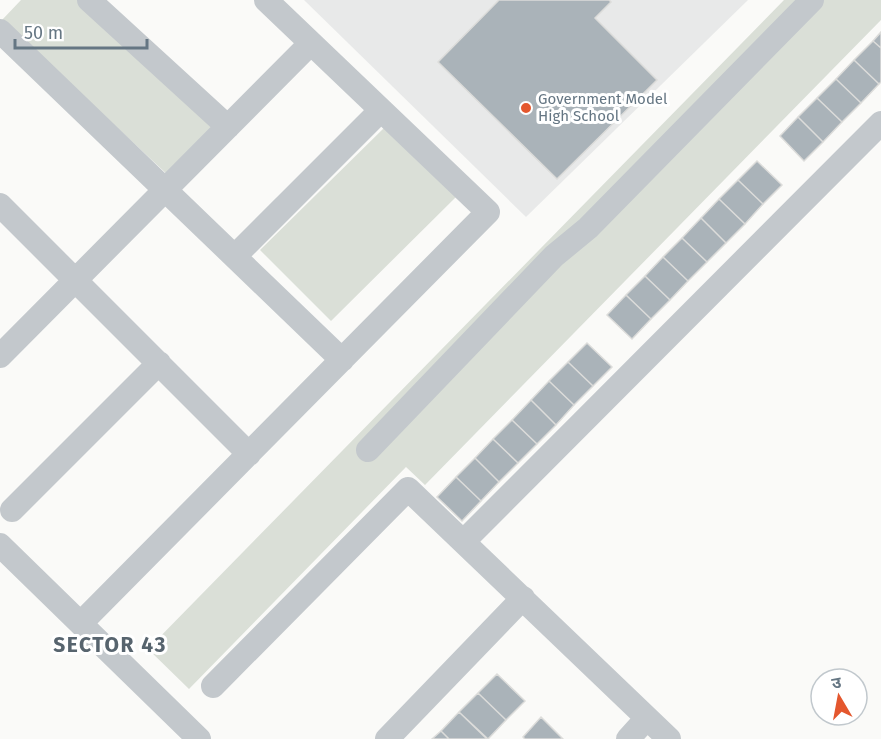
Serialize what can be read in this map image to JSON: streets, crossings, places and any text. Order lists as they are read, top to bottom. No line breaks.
{"districts":["SECTOR 43"],"places":["Government Model High School"],"scale_bar":"50 m","north":"top"}
